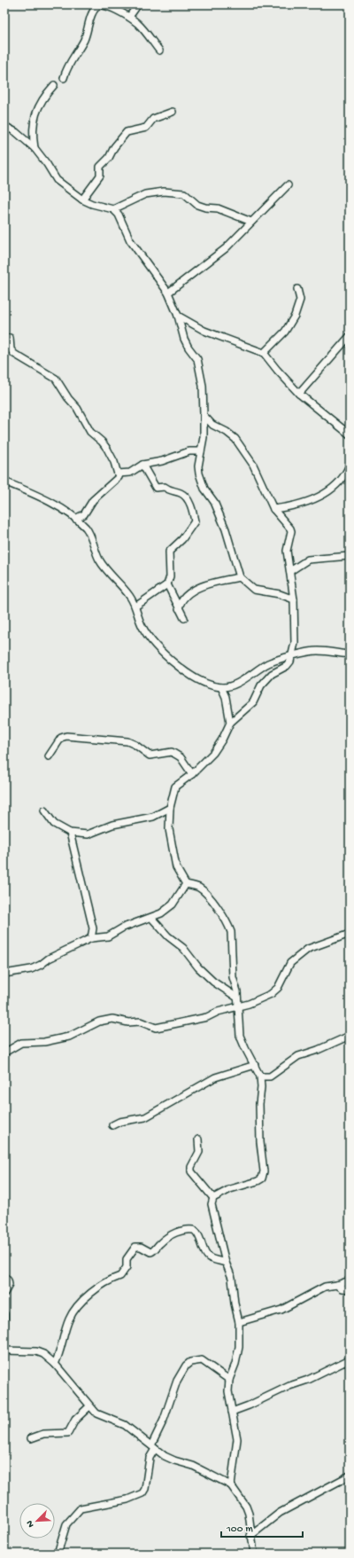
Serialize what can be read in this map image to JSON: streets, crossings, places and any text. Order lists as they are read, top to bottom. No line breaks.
{"scale_bar":"100 m","north":"bottom left"}
